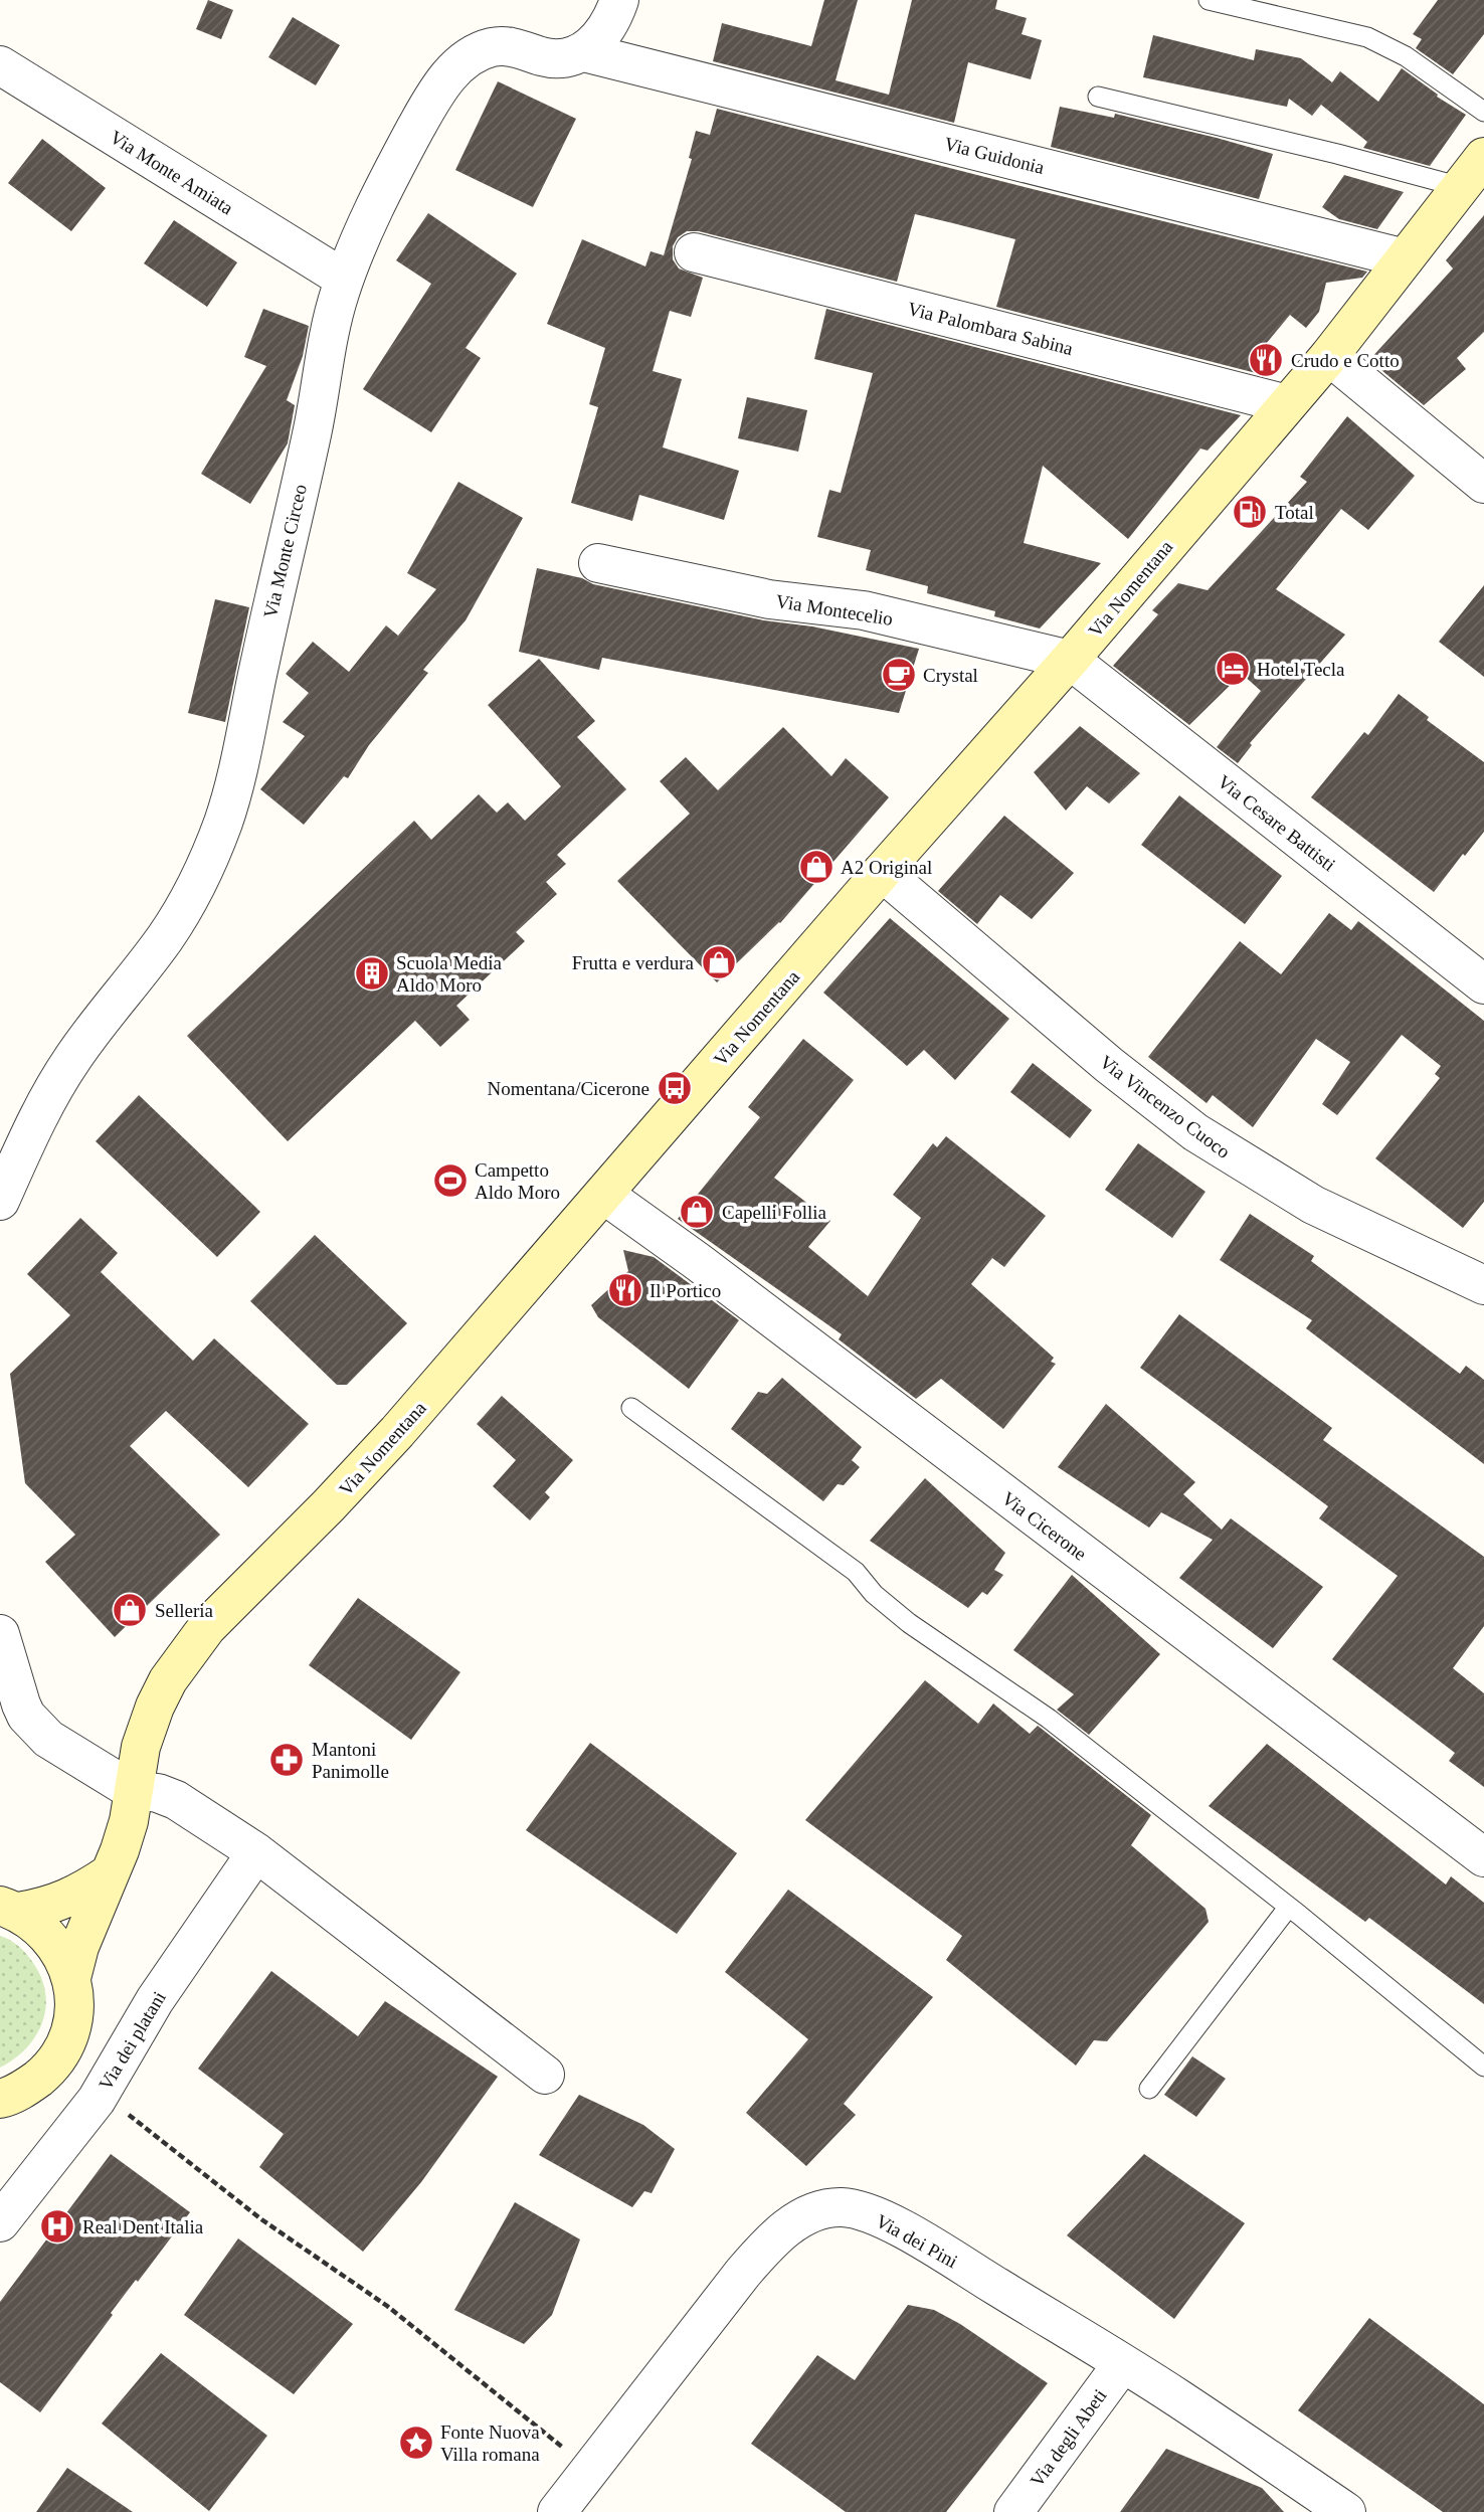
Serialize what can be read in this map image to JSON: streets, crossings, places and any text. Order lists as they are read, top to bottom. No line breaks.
{"streets":{"street":["Via Guidonia","Via Monte Amiata","Via Palombara Sabina","Via Monte Circeo","Via Nomentana","Via Montecelio","Via Cesare Battisti","Via Vincenzo Cuoco","Via Cicerone","Via dei platani","Via dei Pini","Via degli Abeti"]},"crossings":[["Via Guidonia","Via Monte Circeo"],["Via Guidonia","Via Nomentana"],["Via Monte Amiata","Via Monte Circeo"],["Via Palombara Sabina","Via Nomentana"],["Via Nomentana","Via Montecelio"],["Via Nomentana","Via Cesare Battisti"],["Via Nomentana","Via Vincenzo Cuoco"],["Via Nomentana","Via Cicerone"],["Via Montecelio","Via Cesare Battisti"],["Via dei Pini","Via degli Abeti"]],"places":{"restaurant":["Crudo e Cotto","Il Portico"],"fuel station":["Total"],"hotel":["Hotel Tecla"],"cafe":["Crystal"],"shop":["A2 Original","Frutta e verdura","Capelli Follia","Selleria"],"building":["Scuola Media Aldo Moro"],"bus stop":["Nomentana/Cicerone"],"sports":["Campetto Aldo Moro"],"pharmacy":["Mantoni Panimolle"],"hospital":["Real Dent Italia"],"place":["Fonte Nuova Villa romana"]}}
